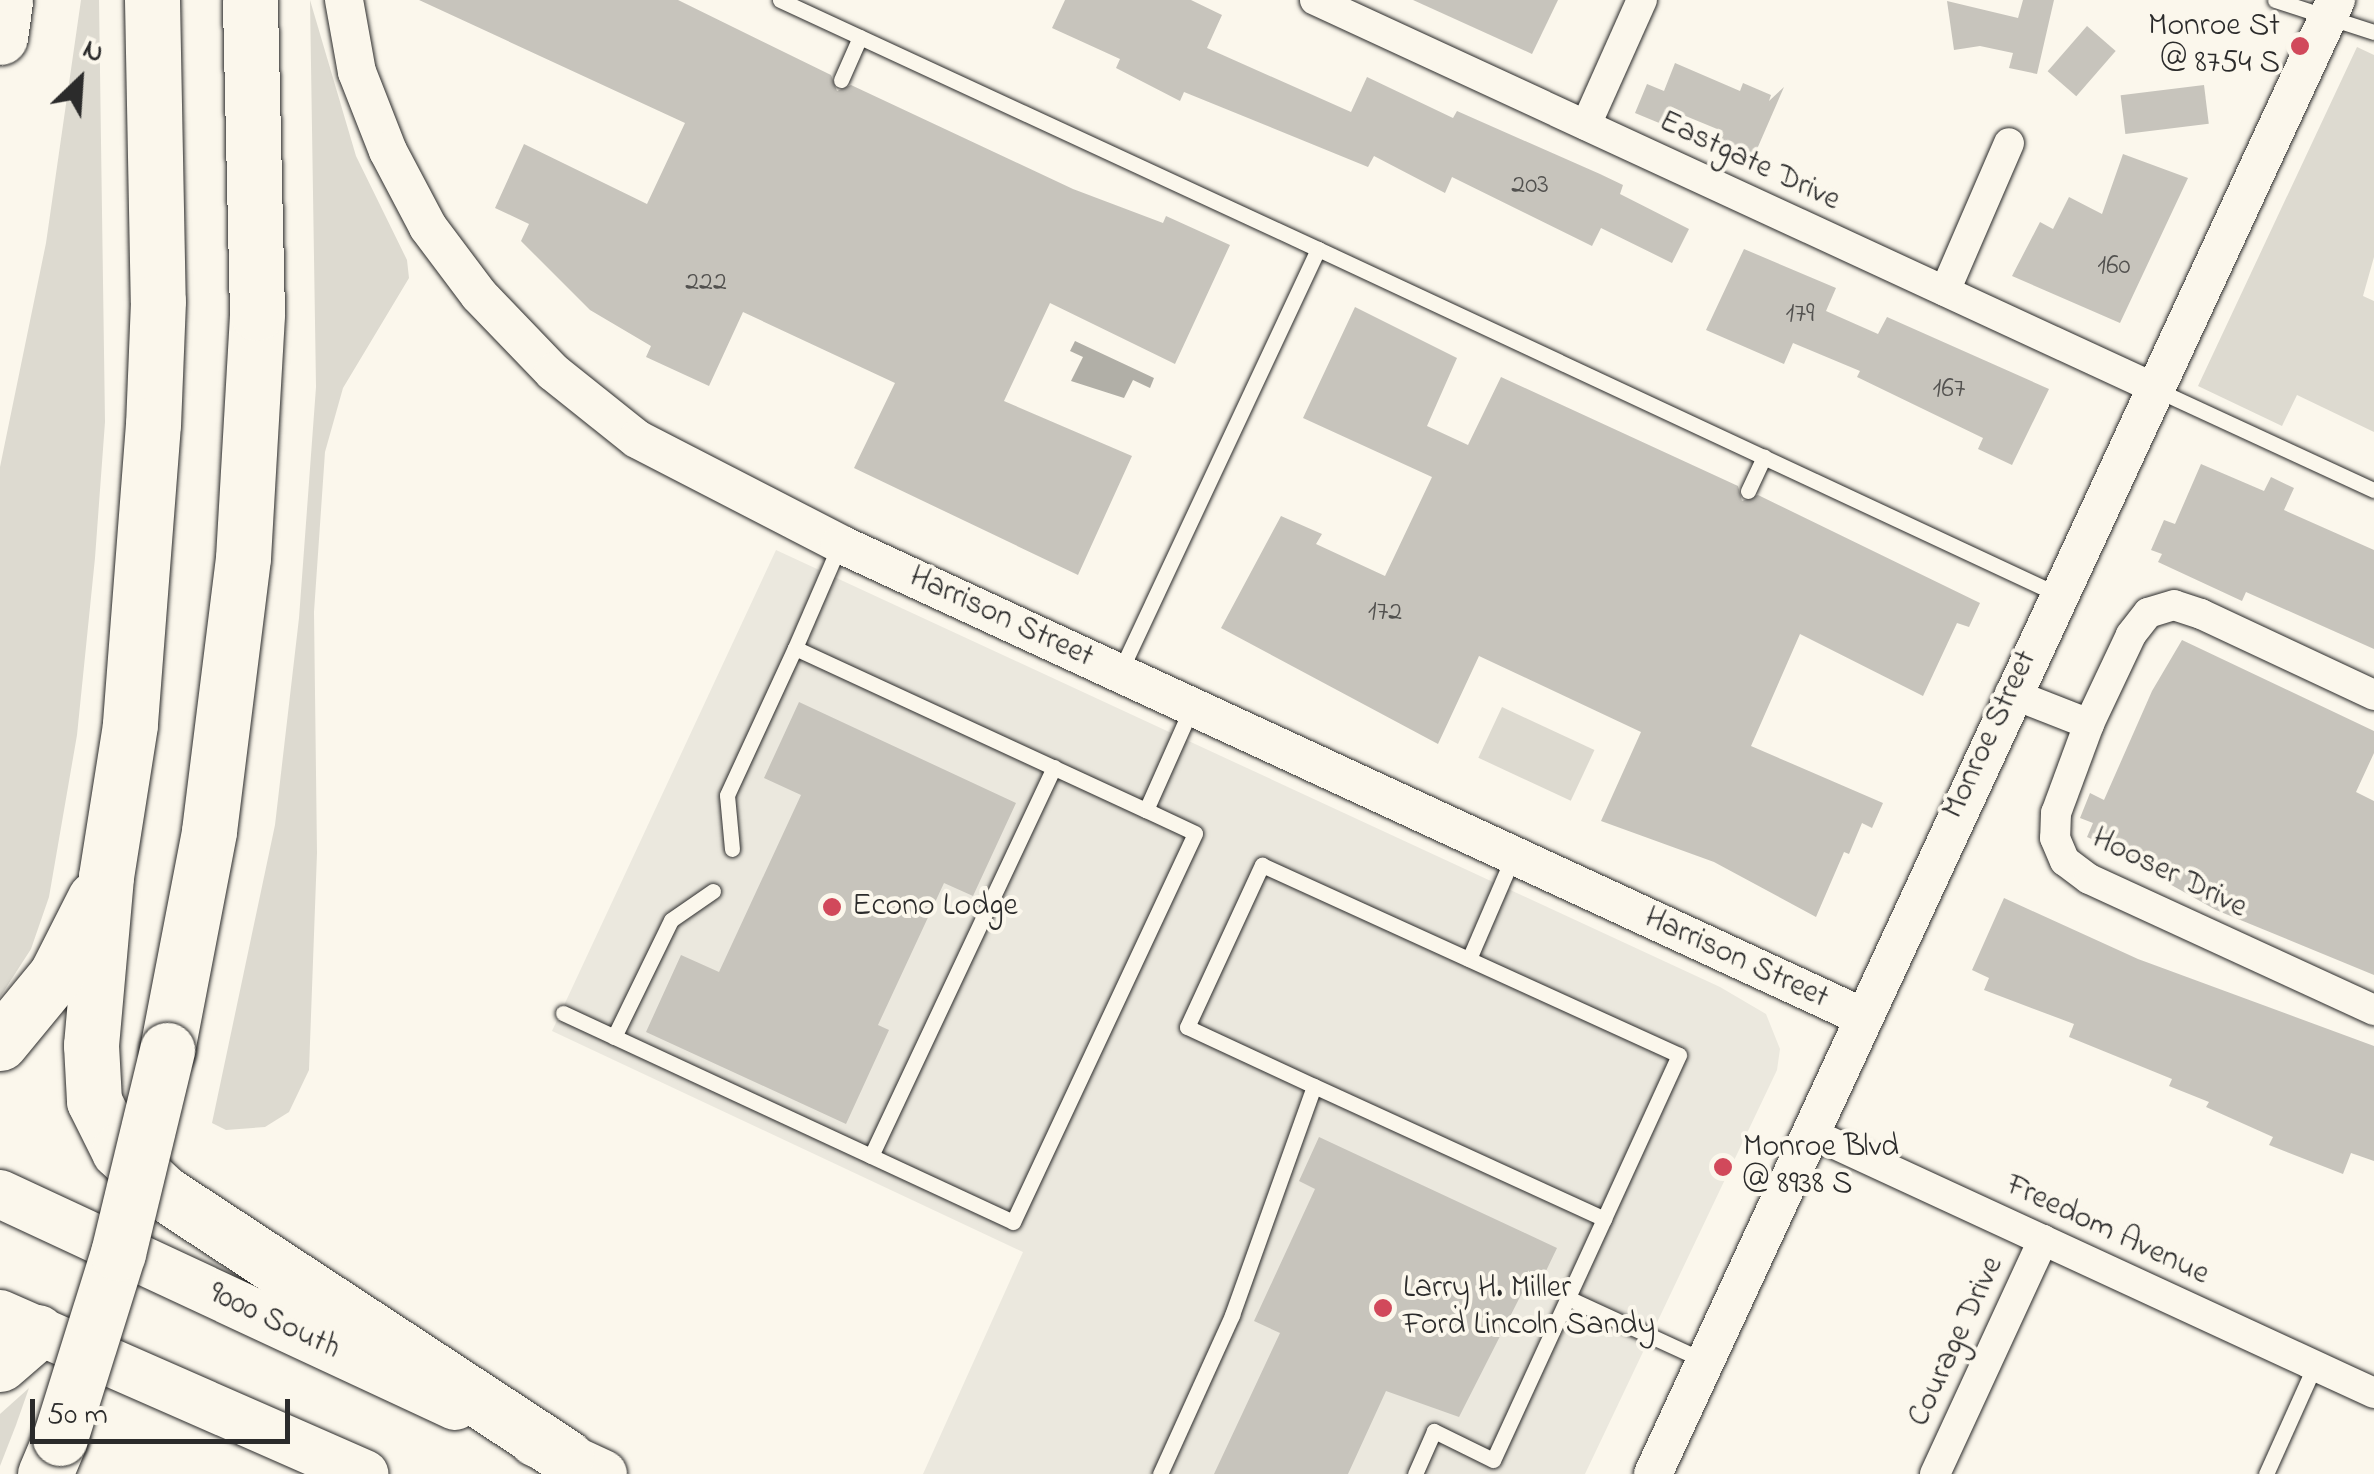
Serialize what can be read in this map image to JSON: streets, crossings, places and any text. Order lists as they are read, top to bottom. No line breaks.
{"streets":{"main road":["9000 South"],"street":["Eastgate Drive","Harrison Street","Monroe Street","Hooser Drive","Freedom Avenue","Courage Drive"]},"crossings":[["Eastgate Drive","Monroe Street"],["Harrison Street","Monroe Street"],["Monroe Street","Freedom Avenue"],["Freedom Avenue","Courage Drive"]],"places":["Monroe St @ 8754 S","Econo Lodge","Monroe Blvd @ 8938 S","Larry H. Miller Ford Lincoln Sandy"],"house_numbers":["203","160","222","179","167","172"],"scale_bar":"50 m","north":"top right"}
